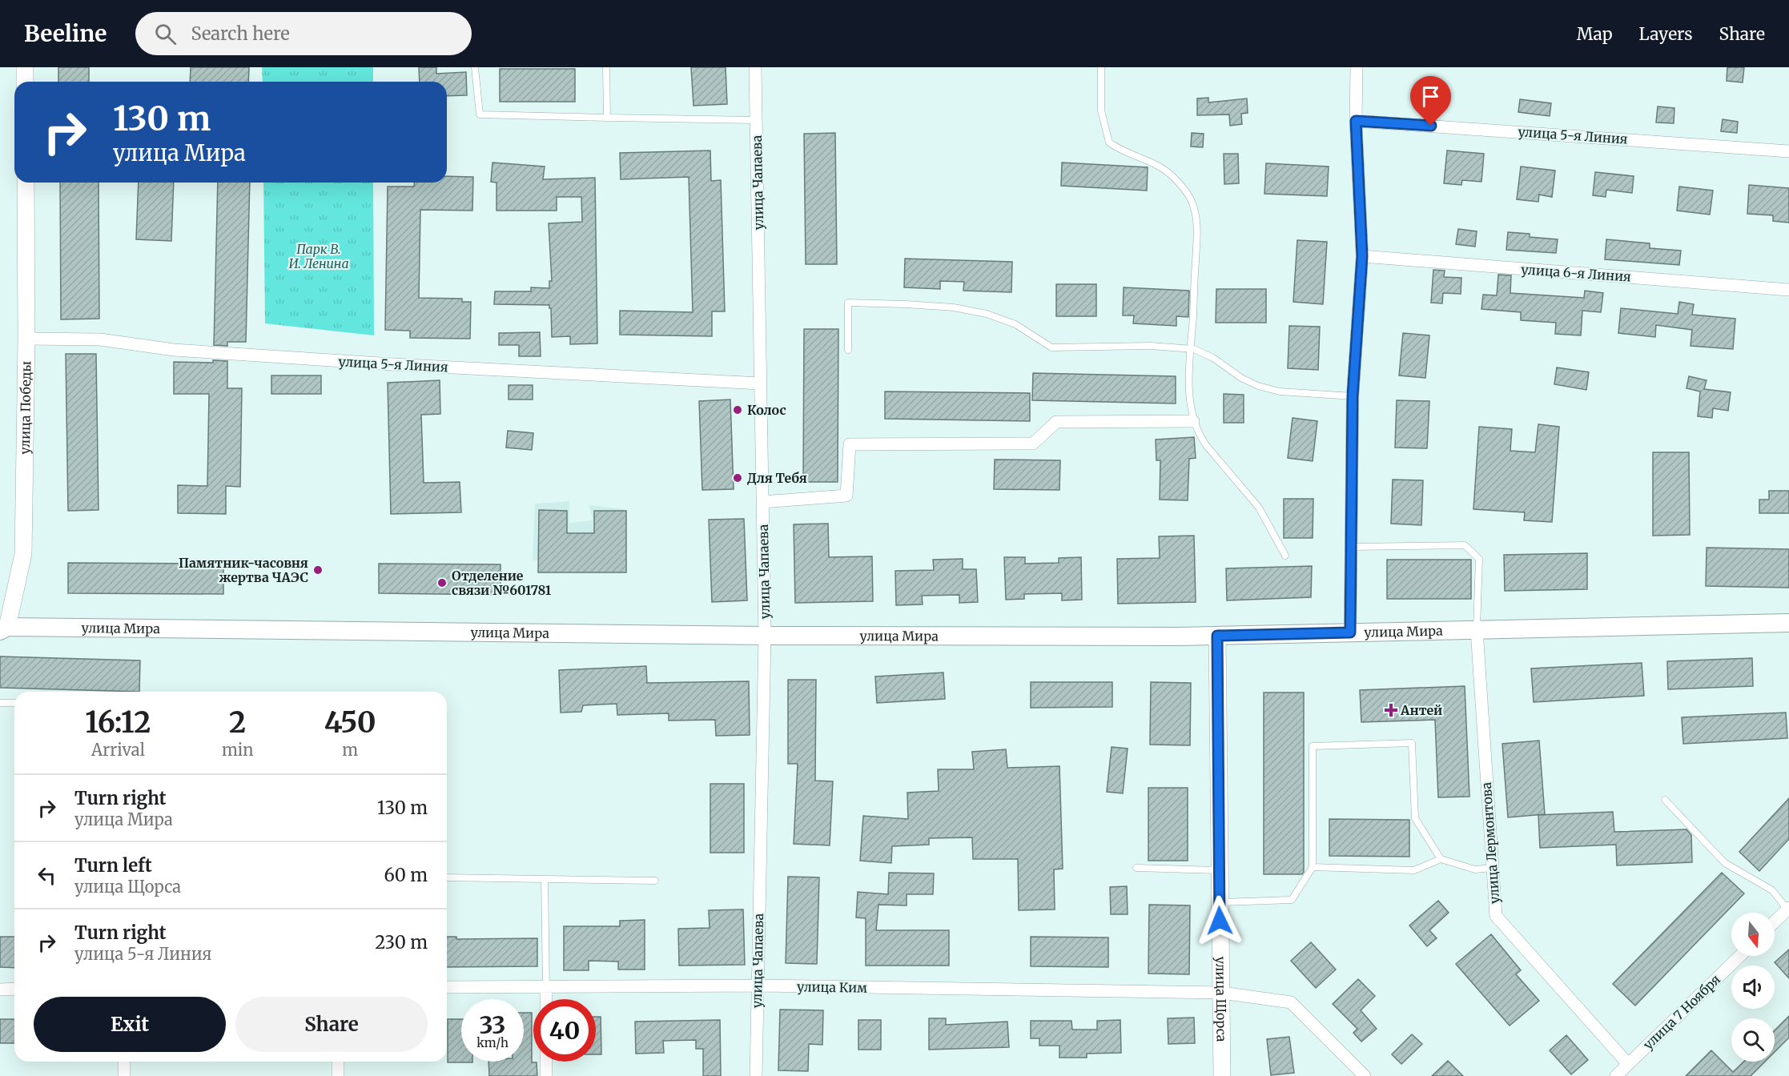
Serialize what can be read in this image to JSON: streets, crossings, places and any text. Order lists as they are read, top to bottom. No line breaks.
{"streets":{"main road":["улица Победы","улица Мира","улица Щорса"],"street":["улица 5-я Линия","улица Чапаева","улица 6-я Линия","улица Лермонтова","улица Ким","улица 7 Ноября"]},"crossings":[["улица 5-я Линия","улица Чапаева"],["улица 5-я Линия","улица Победы"],["улица Чапаева","улица Мира"],["улица Чапаева","улица Ким"],["улица Победы","улица Мира"],["улица Мира","улица Лермонтова"],["улица Мира","улица Щорса"],["улица Лермонтова","улица 7 Ноября"],["улица Ким","улица Щорса"]],"parks":["Парк В. И. Ленина"],"places":{"other":["Колос","Для Тебя","Памятник-часовня жертва ЧАЭС","Отделение связи №601781"],"health":["Антей"]},"north":"bottom","page":{"header":"Beeline","search":"Search here","nav":["Map","Layers","Share"],"turn":["130 m","улица Мира"],"eta":["16:12","Arrival","2","min","450","m"],"list":[{"name":"Turn right","note":"улица Мира","value":"130 m"},{"name":"Turn left","note":"улица Щорса","value":"60 m"},{"name":"Turn right","note":"улица 5-я Линия","value":"230 m"}],"buttons":["Exit","Share"],"speed":"33 km/h","limit":"40"}}
